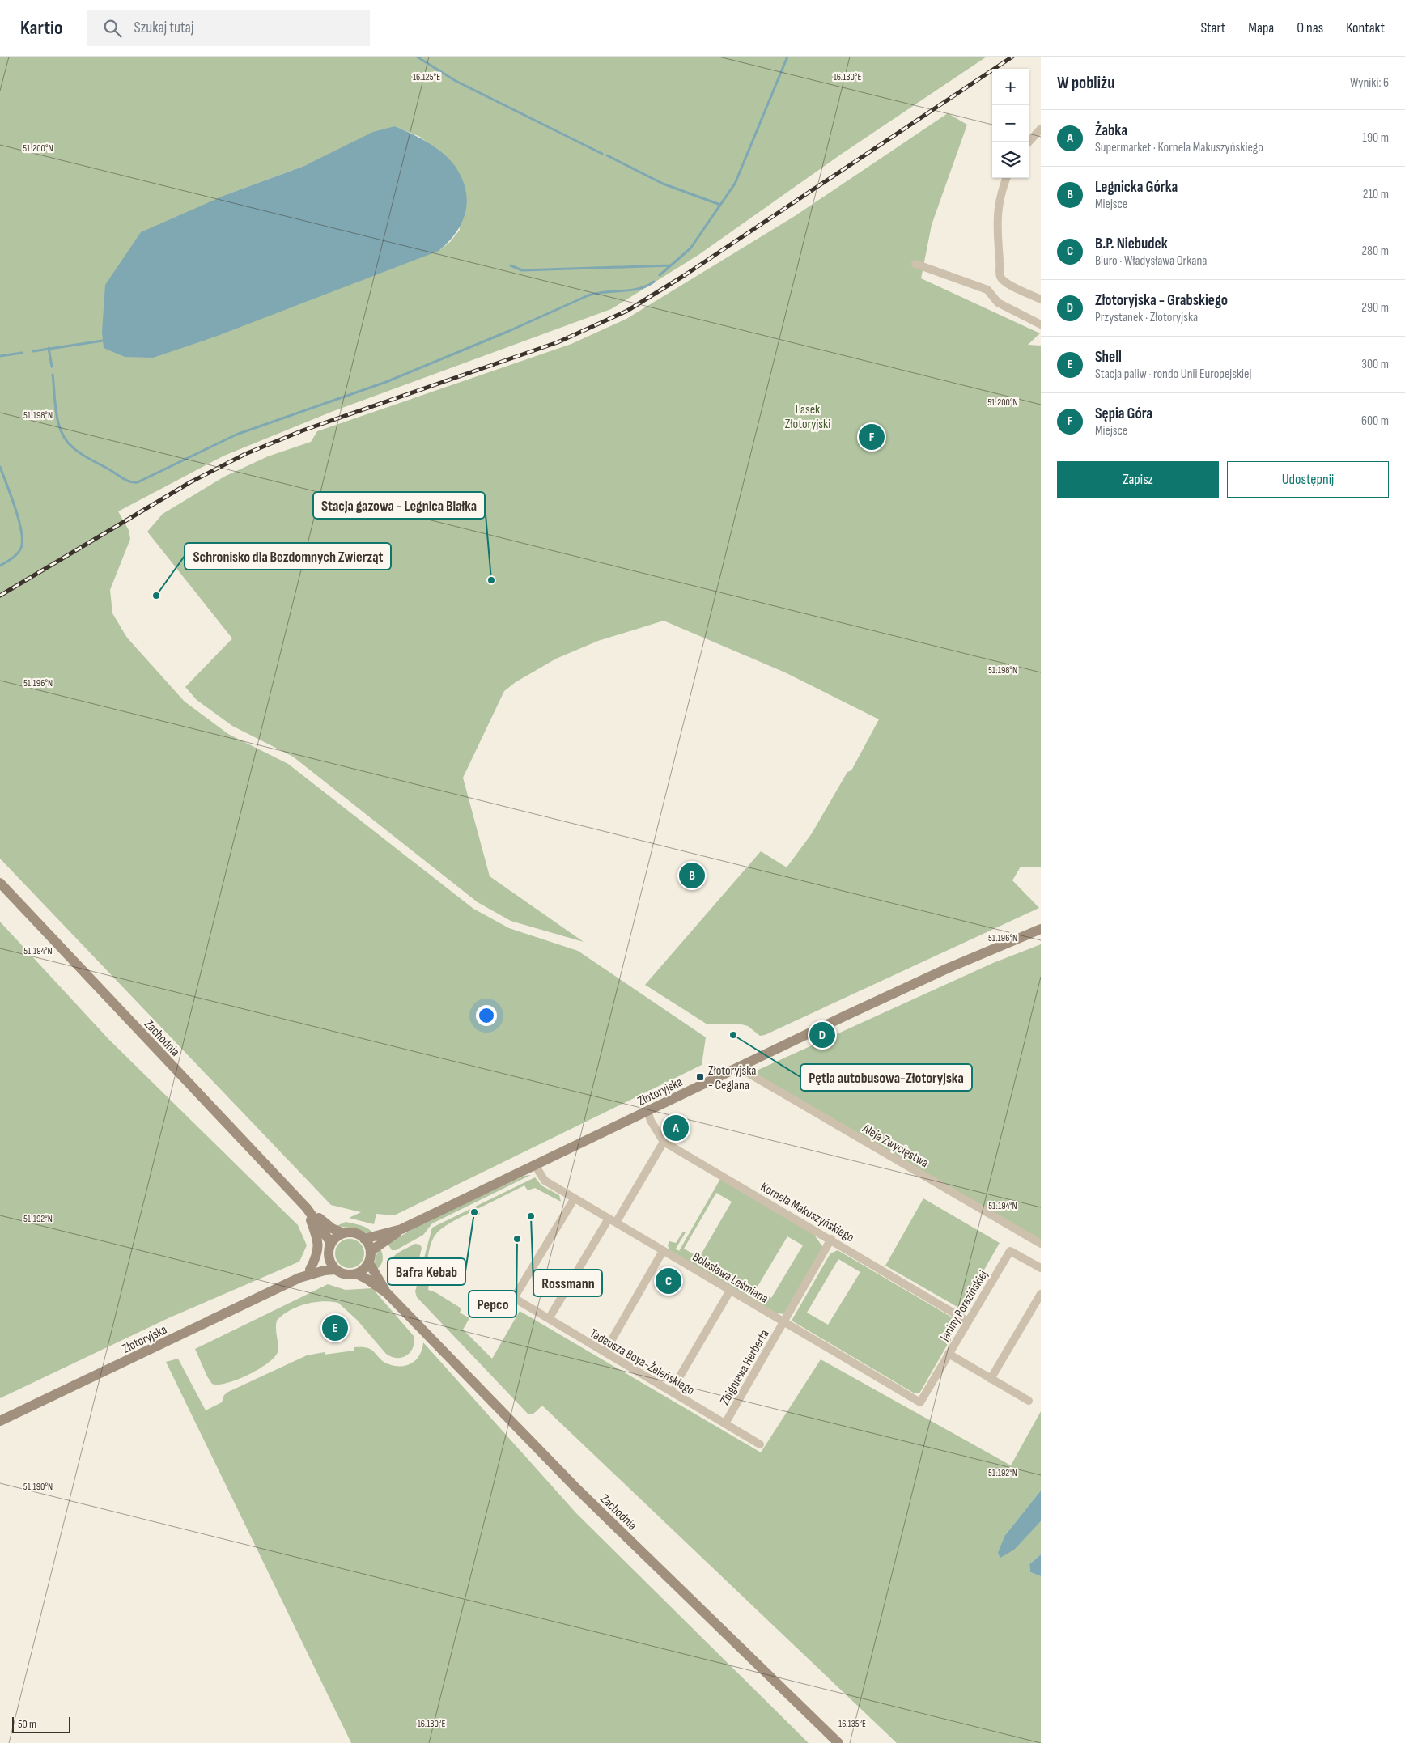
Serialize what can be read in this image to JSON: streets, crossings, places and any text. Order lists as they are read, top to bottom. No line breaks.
{"streets":{"main road":["Zachodnia","Złotoryjska"],"street":["Aleja Zwycięstwa","Kornela Makuszyńskiego","Bolesława Leśmiana","Janiny Porazińskiej","Tadeusza Boya-Żeleńskiego","Zbigniewa Herberta"]},"crossings":[["Zachodnia","Złotoryjska"],["Złotoryjska","Aleja Zwycięstwa"],["Złotoryjska","Kornela Makuszyńskiego"],["Złotoryjska","Bolesława Leśmiana"],["Kornela Makuszyńskiego","Janiny Porazińskiej"],["Kornela Makuszyńskiego","Zbigniewa Herberta"],["Bolesława Leśmiana","Janiny Porazińskiej"],["Bolesława Leśmiana","Tadeusza Boya-Żeleńskiego"],["Bolesława Leśmiana","Zbigniewa Herberta"],["Tadeusza Boya-Żeleńskiego","Zbigniewa Herberta"]],"parks":["Lasek Złotoryjski"],"places":{"other":["Stacja gazowa - Legnica Białka","Schronisko dla Bezdomnych Zwierząt","Pętla autobusowa-Złotoryjska","Bafra Kebab","Rossmann","Pepco"],"transit":["Złotoryjska - Ceglana"]},"scale_bar":"50 m","page":{"header":"Kartio","search":"Szukaj tutaj","nav":["Start","Mapa","O nas","Kontakt"],"heading":["W pobliżu","Wyniki: 6"],"map_buttons":["+","−"],"list":[{"mark":"A","name":"Żabka","note":"Supermarket · Kornela Makuszyńskiego","value":"190 m"},{"mark":"B","name":"Legnicka Górka","note":"Miejsce","value":"210 m"},{"mark":"C","name":"B.P. Niebudek","note":"Biuro · Władysława Orkana","value":"280 m"},{"mark":"D","name":"Złotoryjska - Grabskiego","note":"Przystanek · Złotoryjska","value":"290 m"},{"mark":"E","name":"Shell","note":"Stacja paliw · rondo Unii Europejskiej","value":"300 m"},{"mark":"F","name":"Sępia Góra","note":"Miejsce","value":"600 m"}],"pins":["F","B","D","A","C","E"],"buttons":["Zapisz","Udostępnij"],"scale":"50 m"},"coordinates":["16.125°E","16.130°E","51.200°N","51.198°N","51.196°N","51.194°N","51.192°N","51.190°N","16.135°E"]}
